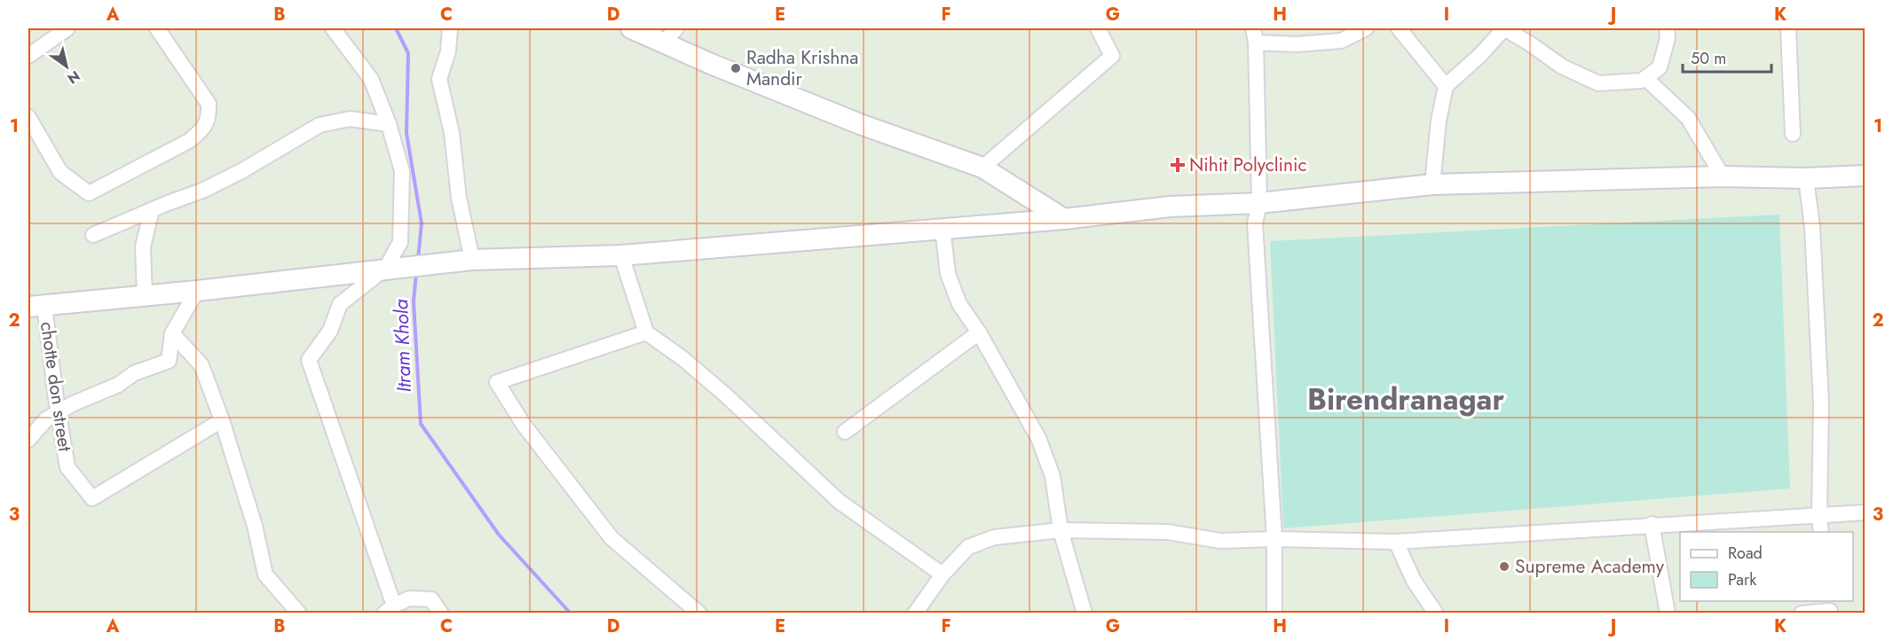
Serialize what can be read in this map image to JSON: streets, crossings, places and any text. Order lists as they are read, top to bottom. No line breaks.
{"streets":{"street":["chotte don street"]},"districts":["Birendranagar"],"water":["Itram Khola"],"places":{"other":["Radha Krishna Mandir","Supreme Academy"],"health":["Nihit Polyclinic"]},"legend":["Road","Park"],"scale_bar":"50 m","north":"bottom right","grid":{"columns":["A","B","C","D","E","F","G","H","I","J","K"],"rows":["1","2","3"]}}
